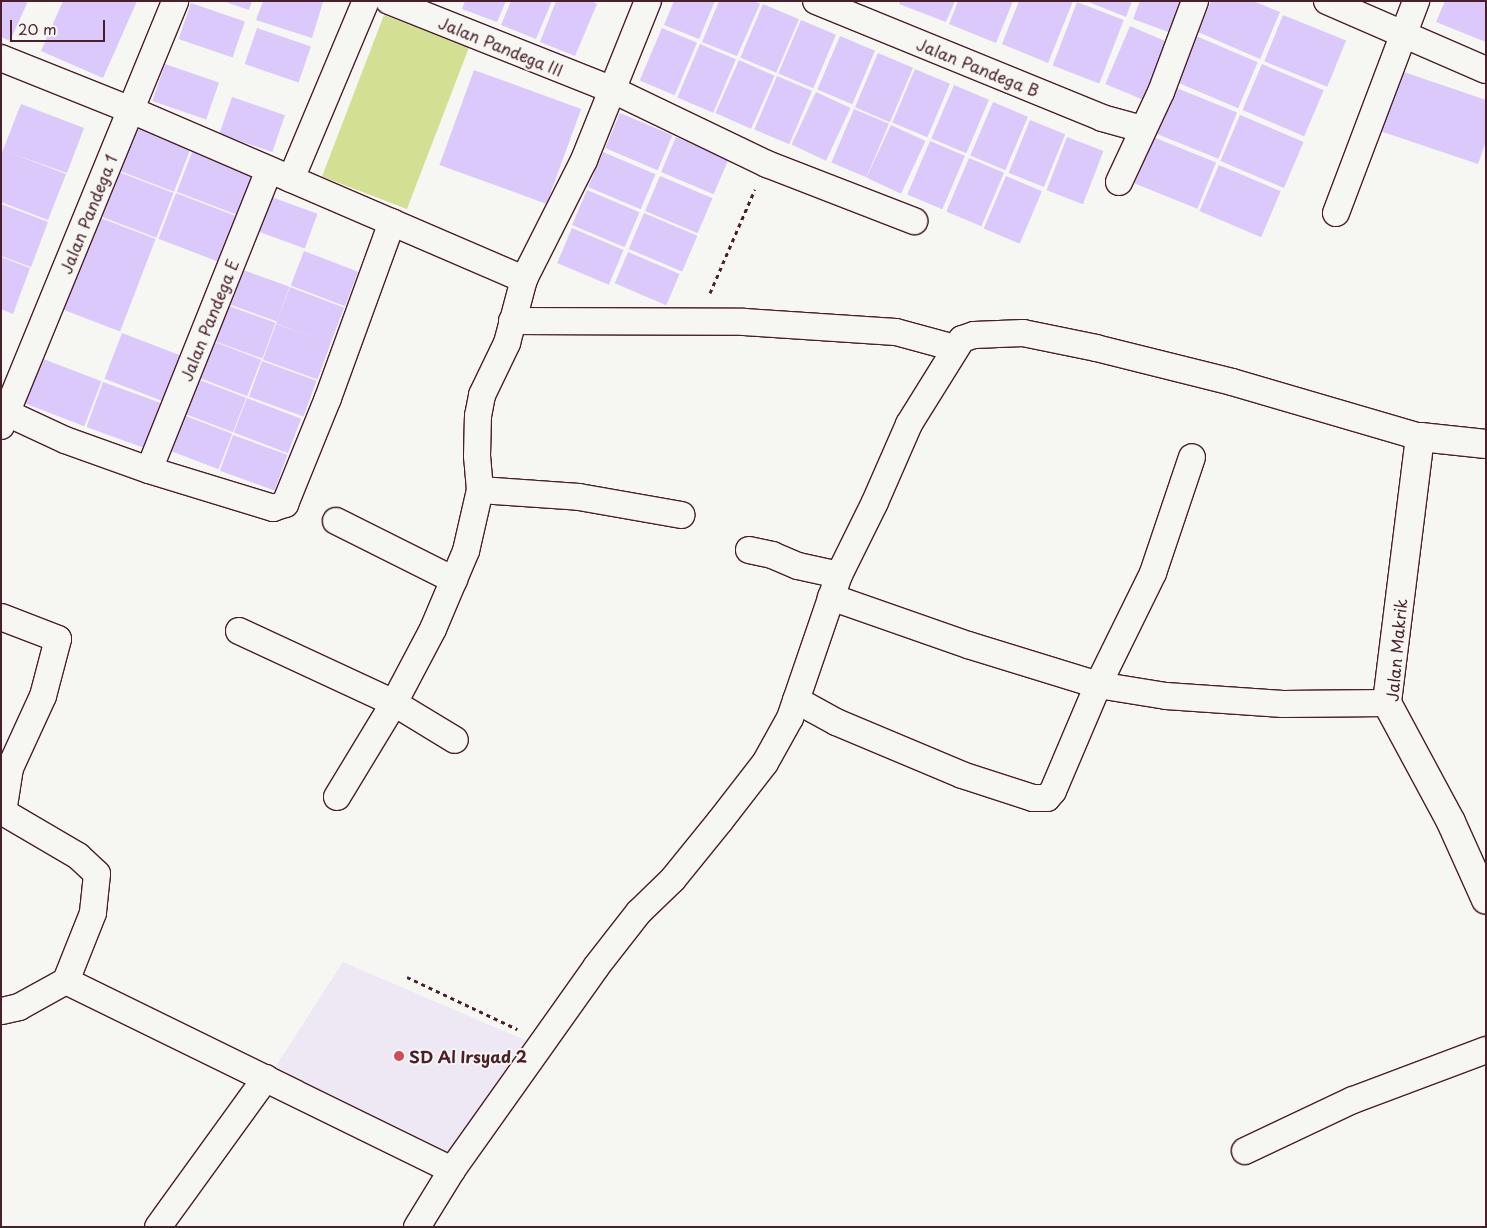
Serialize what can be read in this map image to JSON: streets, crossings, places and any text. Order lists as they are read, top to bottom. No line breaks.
{"streets":{"street":["Jalan Pandega III","Jalan Pandega B","Jalan Pandega 1","Jalan Pandega E","Jalan Makrik"]},"places":["SD Al Irsyad 2"],"scale_bar":"20 m"}
